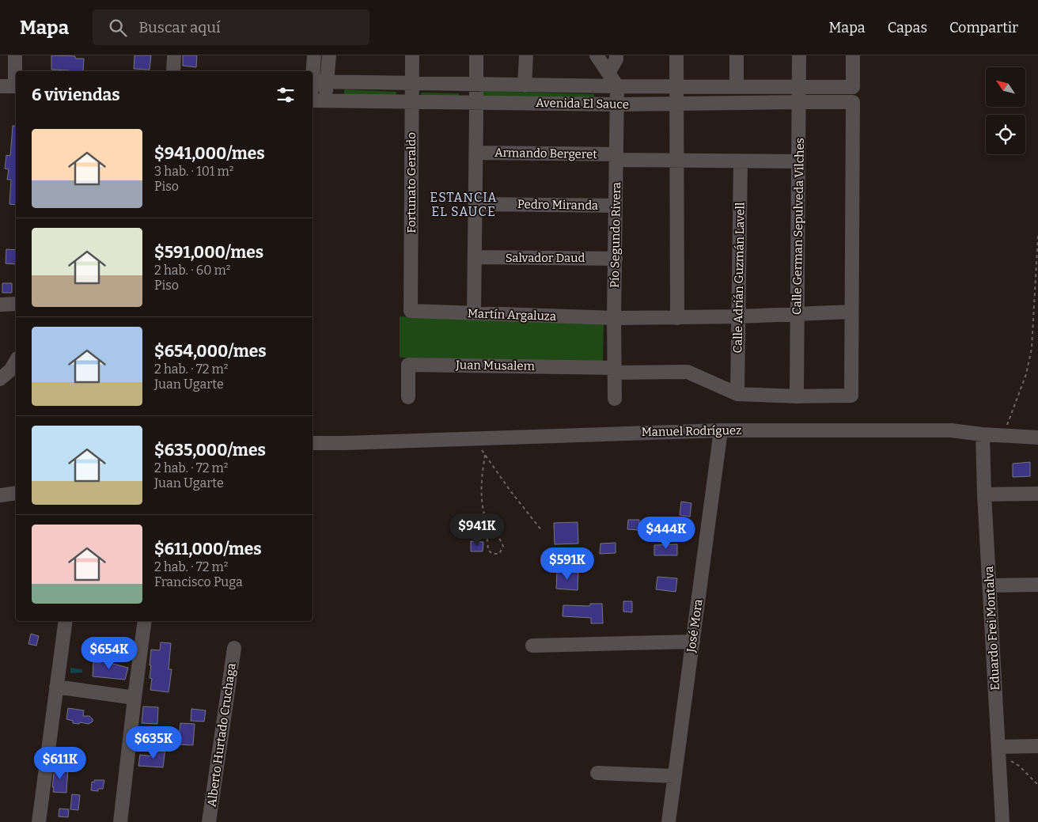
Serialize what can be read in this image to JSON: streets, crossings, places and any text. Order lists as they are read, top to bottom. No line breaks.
{"streets":{"street":["Avenida El Sauce","Armando Bergeret","Fortunato Geraldo","Pedro Miranda","Calle German Sepulveda Vilches","Pío Segundo Rivera","Salvador Daud","Calle Adrián Guzmán Lavell","Martín Argaluza","Juan Musalem","Manuel Rodríguez","José Mora","Eduardo Frei Montalva","Alberto Hurtado Cruchaga"]},"crossings":[["Avenida El Sauce","Fortunato Geraldo"],["Avenida El Sauce","Calle German Sepulveda Vilches"],["Avenida El Sauce","Pío Segundo Rivera"],["Avenida El Sauce","Martín Argaluza"],["Armando Bergeret","Calle German Sepulveda Vilches"],["Armando Bergeret","Pío Segundo Rivera"],["Armando Bergeret","Calle Adrián Guzmán Lavell"],["Fortunato Geraldo","Martín Argaluza"],["Pedro Miranda","Pío Segundo Rivera"],["Calle German Sepulveda Vilches","Martín Argaluza"],["Pío Segundo Rivera","Salvador Daud"],["Pío Segundo Rivera","Martín Argaluza"],["Pío Segundo Rivera","Juan Musalem"],["Calle Adrián Guzmán Lavell","Martín Argaluza"],["Manuel Rodríguez","José Mora"],["Manuel Rodríguez","Eduardo Frei Montalva"]],"districts":["ESTANCIA EL SAUCE"],"north":"top left","page":{"header":"Mapa","search":"Buscar aquí","nav":["Mapa","Capas","Compartir"],"heading":"6 viviendas","list":[{"name":"$941,000/mes","note":"3 hab. · 101 m² · Piso"},{"name":"$591,000/mes","note":"2 hab. · 60 m² · Piso"},{"name":"$654,000/mes","note":"2 hab. · 72 m² · Juan Ugarte"},{"name":"$635,000/mes","note":"2 hab. · 72 m² · Juan Ugarte"},{"name":"$611,000/mes","note":"2 hab. · 72 m² · Francisco Puga"}],"price":["$941K","$444K","$591K","$654K","$635K","$611K"]}}
